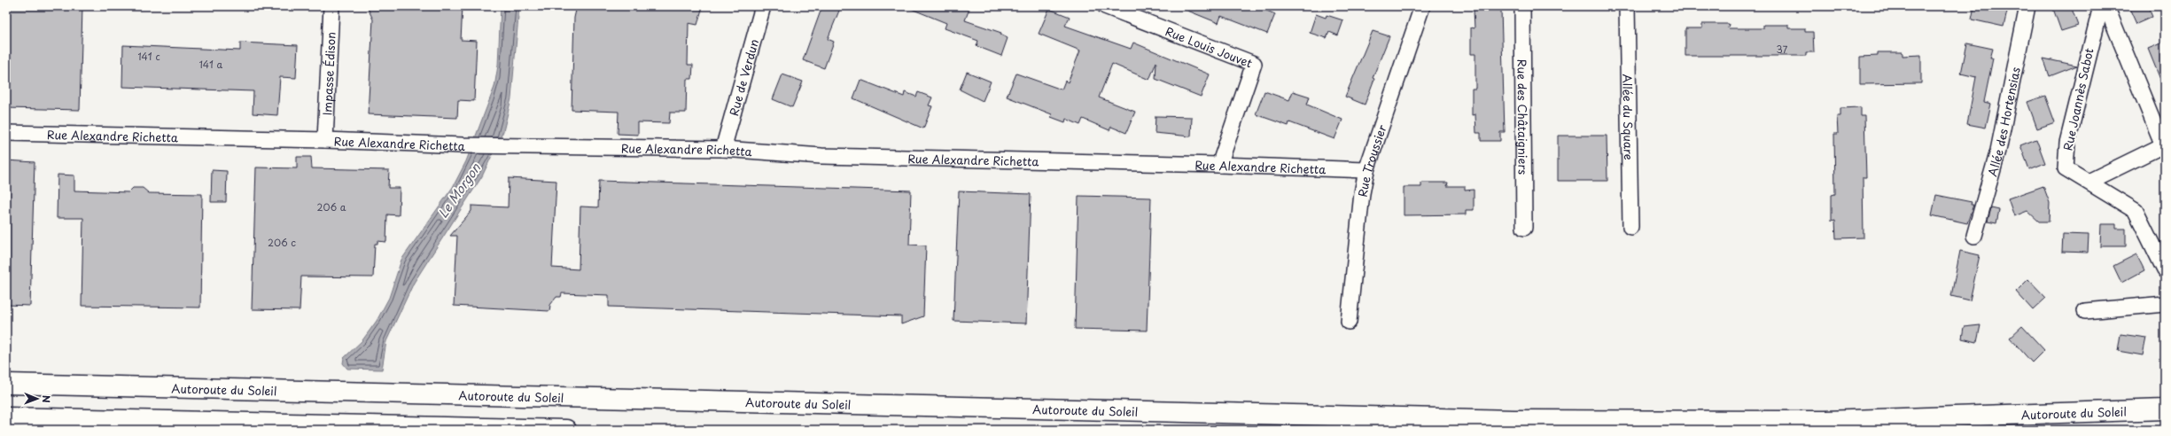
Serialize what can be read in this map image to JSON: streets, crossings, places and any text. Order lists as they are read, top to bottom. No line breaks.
{"streets":{"highway":["Autoroute du Soleil"],"street":["Rue Louis Jouvet","Impasse Édison","Rue de Verdun","Rue Joannès Sabot","Rue des Châtaigniers","Allée du Square","Allée des Hortensias","Rue Alexandre Richetta","Rue Troussier"]},"crossings":[["Rue Louis Jouvet","Rue Alexandre Richetta"],["Impasse Édison","Rue Alexandre Richetta"],["Rue de Verdun","Rue Alexandre Richetta"],["Rue Alexandre Richetta","Rue Troussier"]],"water":["Le Morgon"],"house_numbers":["37","141 c","141 a","206 a","206 c"],"north":"right"}
